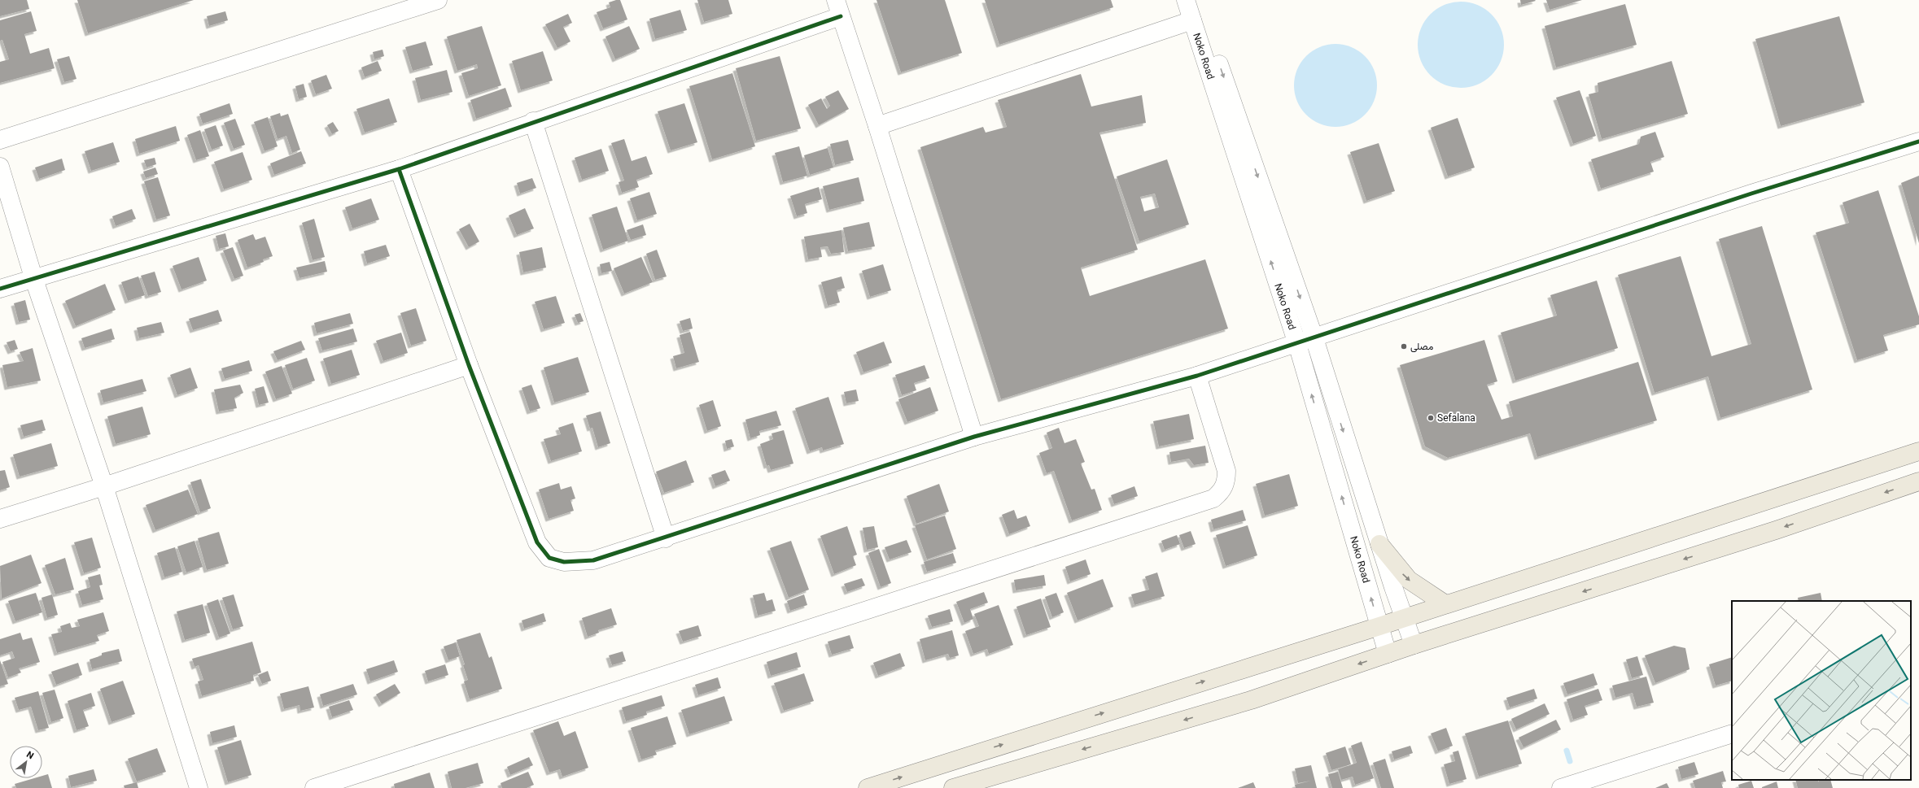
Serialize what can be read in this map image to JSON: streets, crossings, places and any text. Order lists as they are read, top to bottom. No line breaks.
{"streets":{"street":["Noko Road"]},"places":["مصلى","Sefalana"],"north":"top right"}
